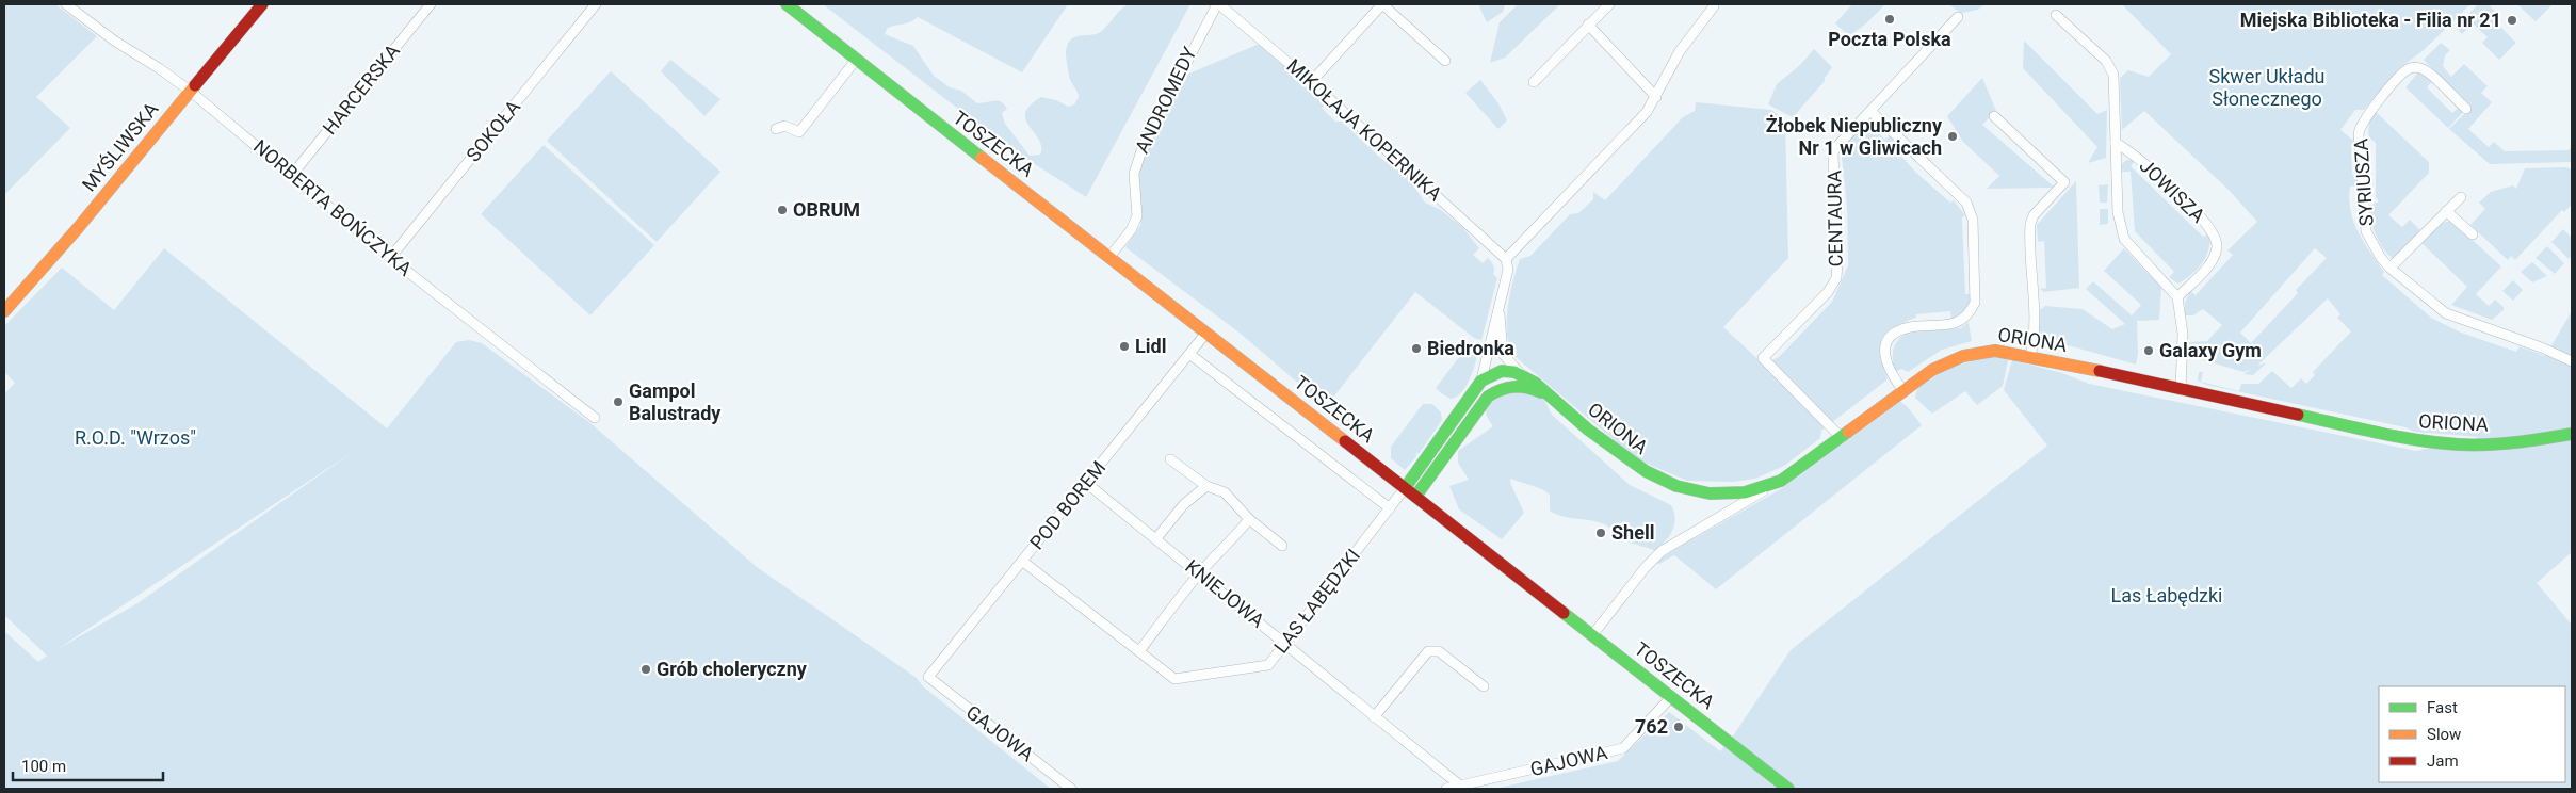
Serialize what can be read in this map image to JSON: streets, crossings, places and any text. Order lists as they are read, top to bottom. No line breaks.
{"streets":{"street":["HARCERSKA","ANDROMEDY","MIKOŁAJA KOPERNIKA","SOKOŁA","TOSZECKA","MYŚLIWSKA","SYRIUSZA","JOWISZA","NORBERTA BOŃCZYKA","CENTAURA","ORIONA","POD BOREM","KNIEJOWA","LAS ŁABĘDZKI","GAJOWA"]},"crossings":[["HARCERSKA","NORBERTA BOŃCZYKA"],["ANDROMEDY","MIKOŁAJA KOPERNIKA"],["ANDROMEDY","TOSZECKA"],["SOKOŁA","NORBERTA BOŃCZYKA"],["TOSZECKA","POD BOREM"],["TOSZECKA","LAS ŁABĘDZKI"],["TOSZECKA","GAJOWA"],["MYŚLIWSKA","NORBERTA BOŃCZYKA"],["CENTAURA","ORIONA"],["POD BOREM","KNIEJOWA"],["POD BOREM","LAS ŁABĘDZKI"],["POD BOREM","GAJOWA"],["KNIEJOWA","LAS ŁABĘDZKI"],["KNIEJOWA","GAJOWA"]],"parks":["Skwer Układu Słonecznego","R.O.D. \"Wrzos\"","Las Łabędzki"],"places":["Poczta Polska","Miejska Biblioteka - Filia nr 21","Żłobek Niepubliczny Nr 1 w Gliwicach","OBRUM","Lidl","Biedronka","Galaxy Gym","Gampol Balustrady","Shell","Grób choleryczny","762"],"legend":["Fast","Slow","Jam"],"scale_bar":"100 m"}
